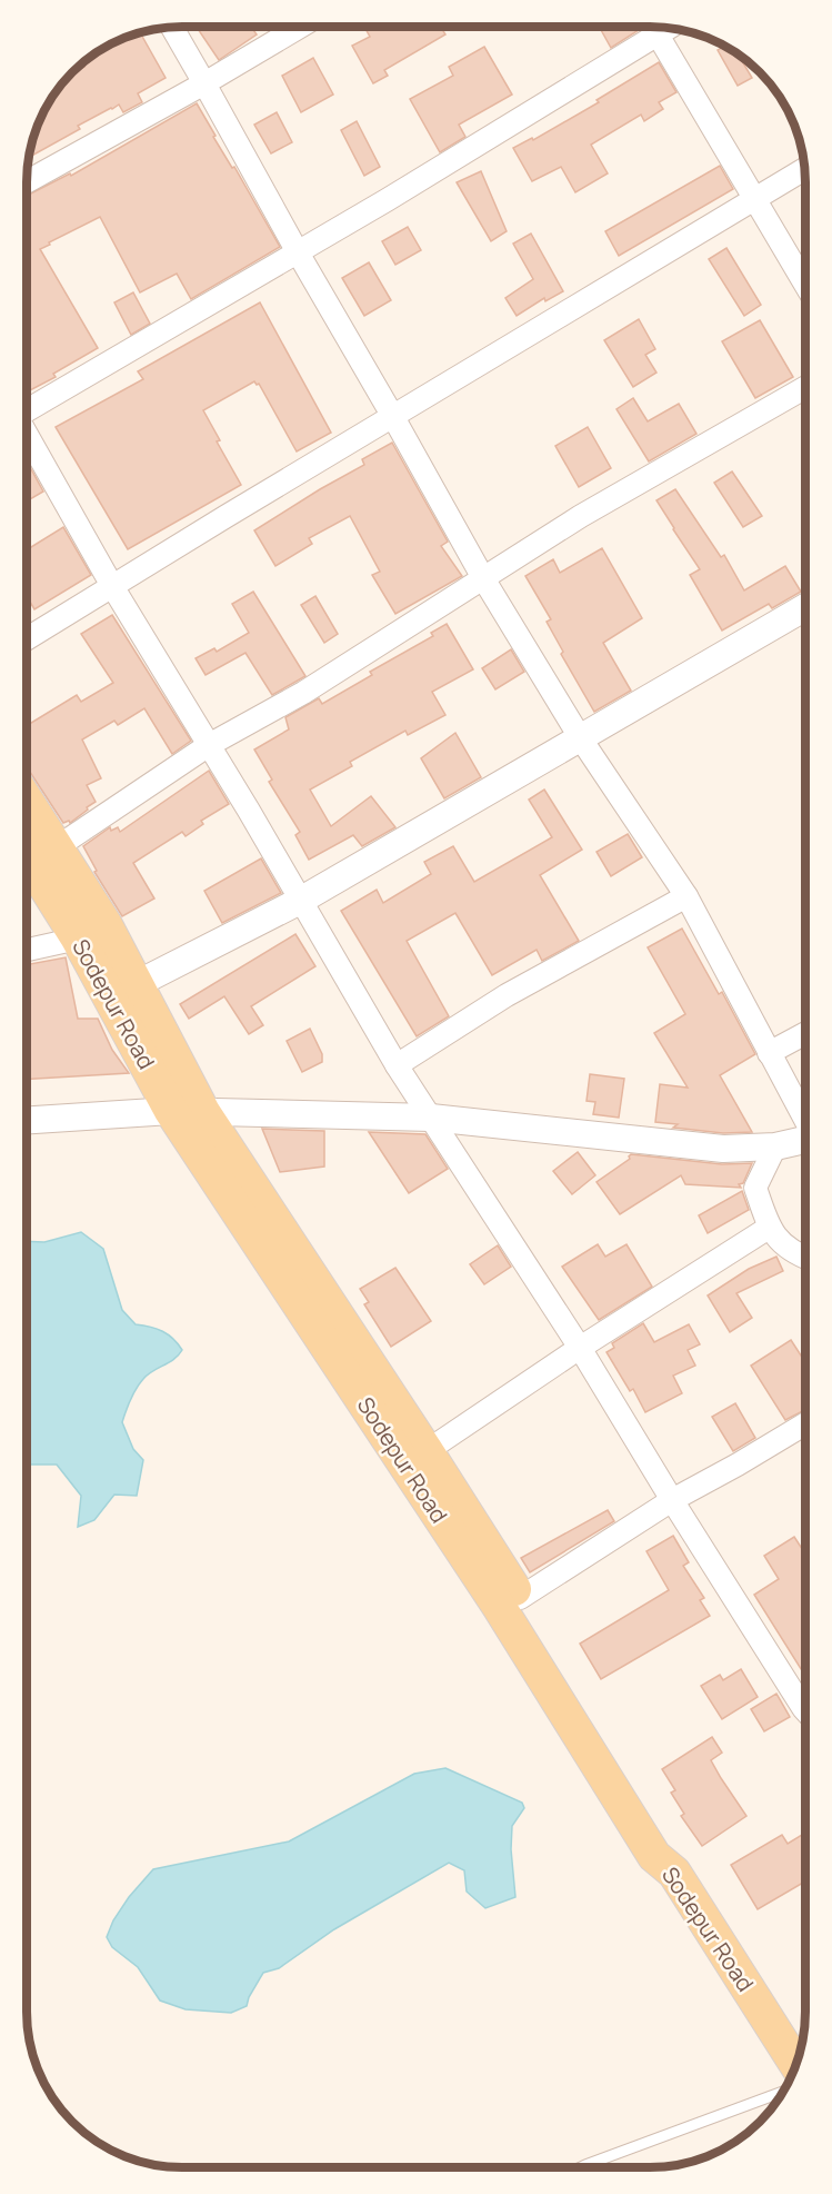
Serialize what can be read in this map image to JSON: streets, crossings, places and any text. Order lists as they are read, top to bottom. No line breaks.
{"streets":{"main road":["Sodepur Road"]}}
